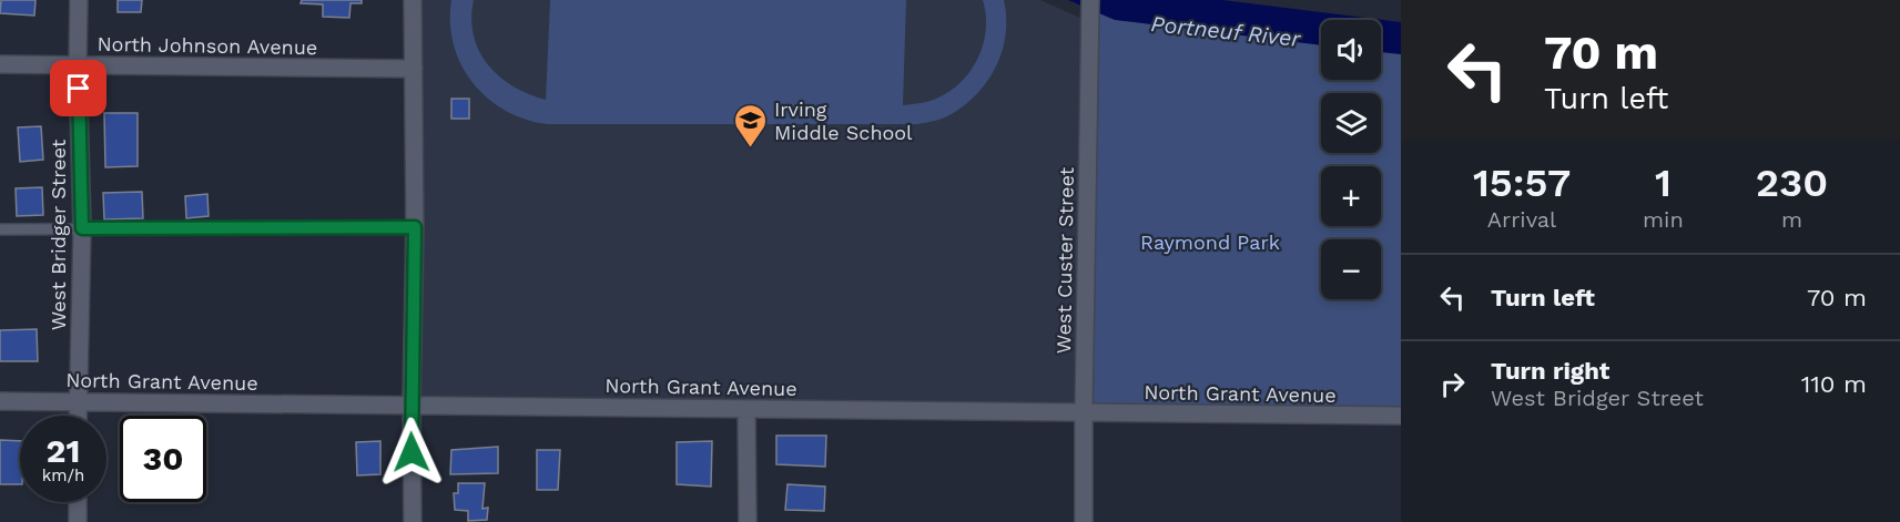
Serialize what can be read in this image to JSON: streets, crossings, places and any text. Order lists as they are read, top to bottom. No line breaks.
{"streets":{"street":["North Johnson Avenue","West Bridger Street","West Custer Street","North Grant Avenue"]},"crossings":[["North Johnson Avenue","West Bridger Street"],["West Bridger Street","North Grant Avenue"],["West Custer Street","North Grant Avenue"]],"water":["Portneuf River"],"parks":["Raymond Park"],"places":{"school or university":["Irving Middle School"]},"page":{"turn":["70 m","Turn left"],"map_buttons":["+","−"],"eta":["15:57","Arrival","1","min","230","m"],"list":[{"name":"Turn left","value":"70 m"},{"name":"Turn right","note":"West Bridger Street","value":"110 m"}],"speed":"21 km/h","limit":"30"}}
